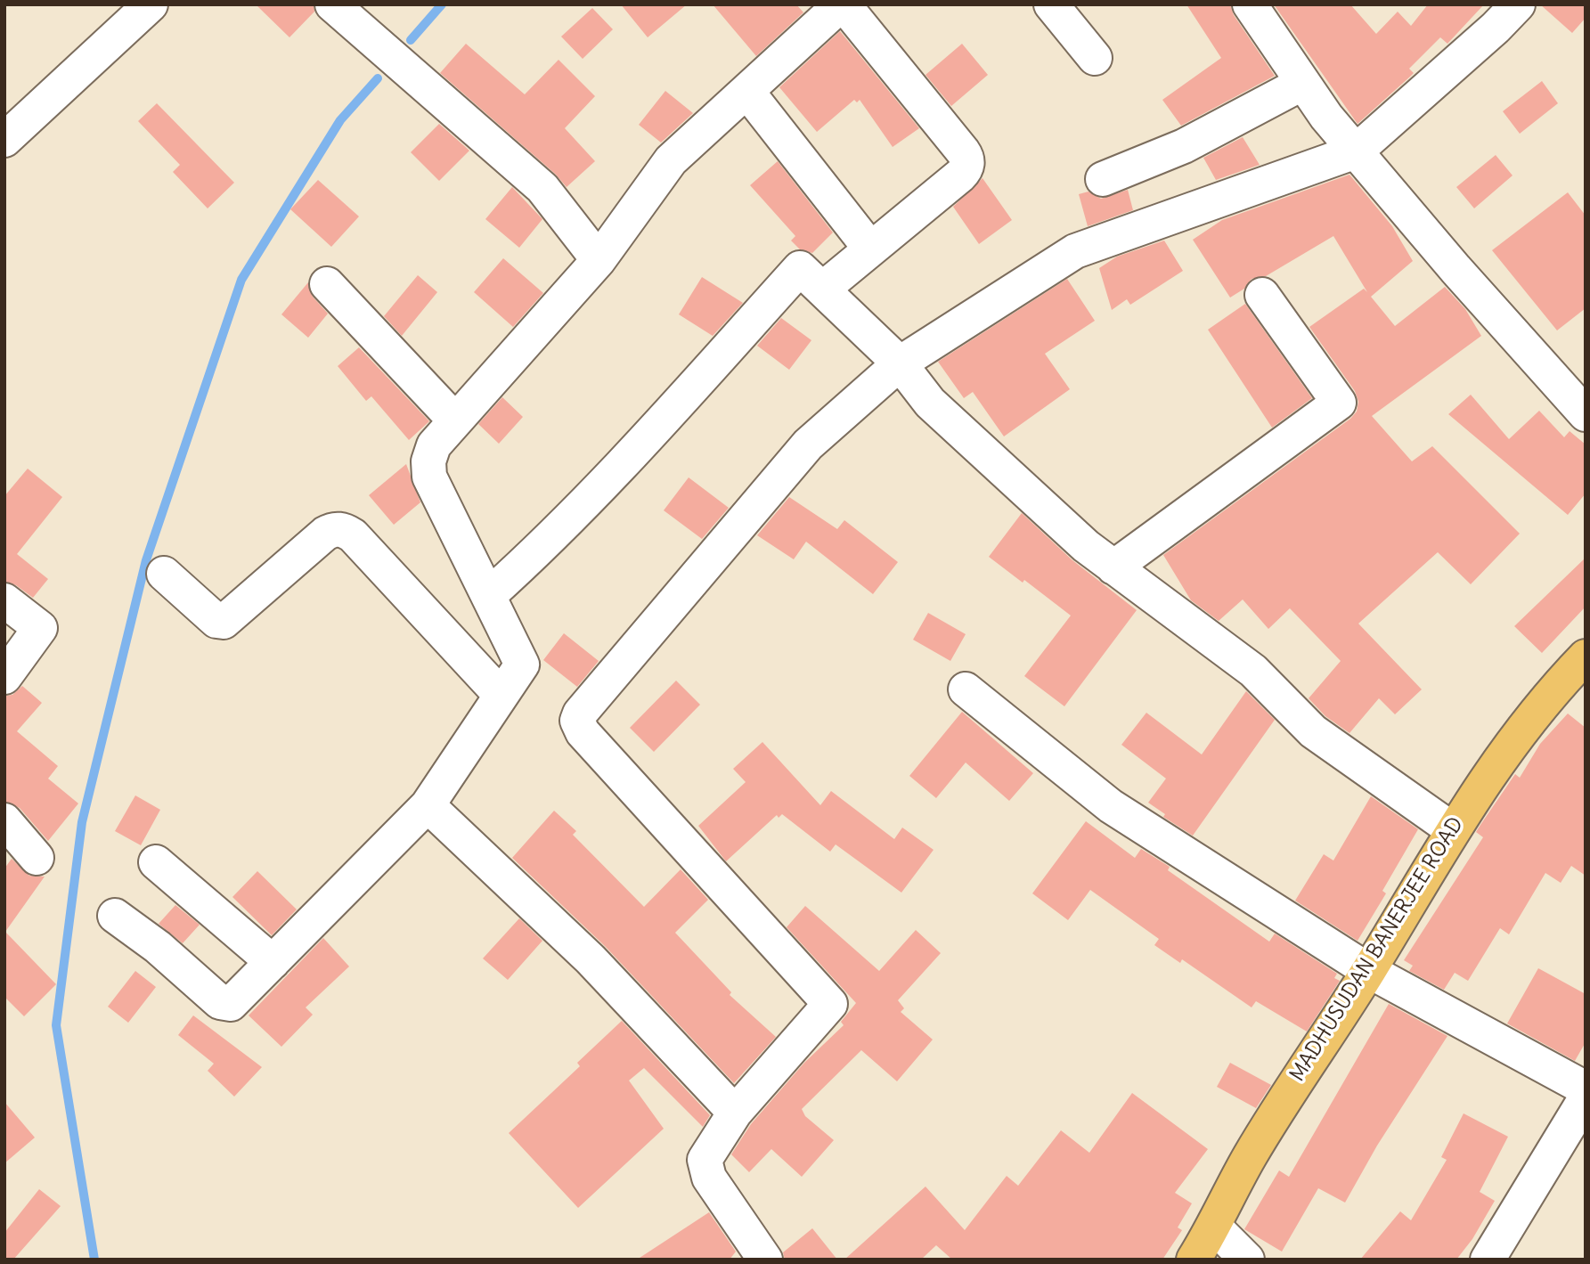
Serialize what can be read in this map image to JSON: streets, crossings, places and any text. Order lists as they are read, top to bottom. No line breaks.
{"streets":{"main road":["MADHUSUDAN BANERJEE ROAD"]}}
